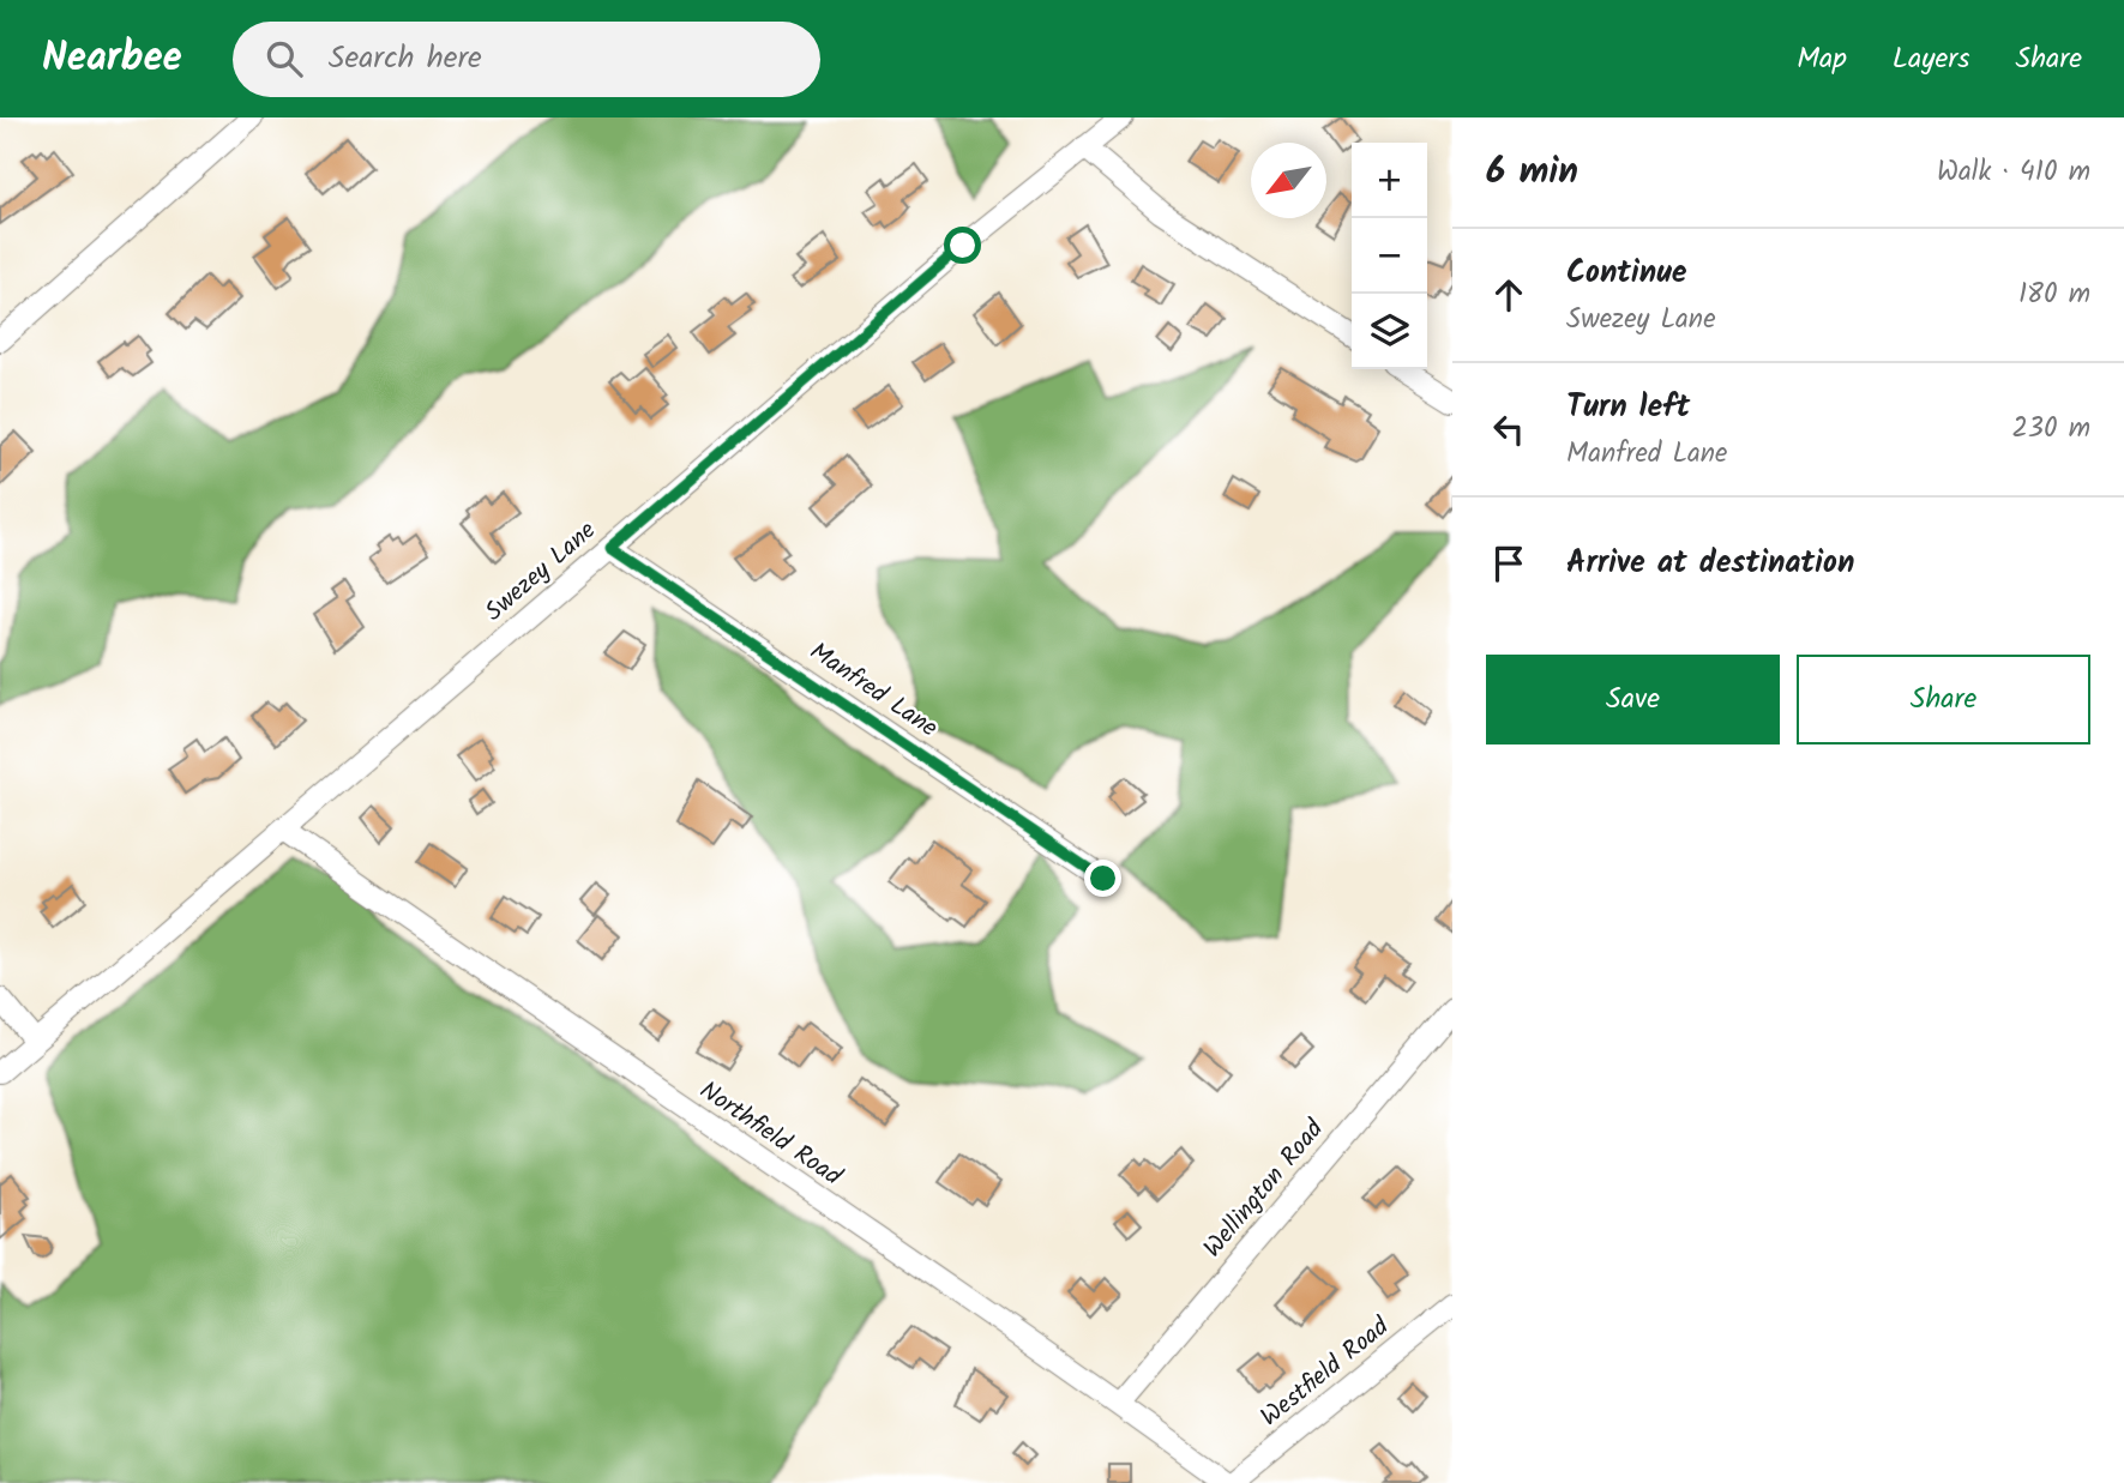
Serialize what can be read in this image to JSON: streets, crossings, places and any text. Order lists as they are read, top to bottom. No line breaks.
{"streets":{"street":["Swezey Lane","Manfred Lane","Northfield Road","Wellington Road","Westfield Road"]},"crossings":[["Swezey Lane","Manfred Lane"],["Swezey Lane","Northfield Road"],["Northfield Road","Wellington Road"],["Northfield Road","Westfield Road"]],"north":"bottom left","page":{"header":"Nearbee","search":"Search here","nav":["Map","Layers","Share"],"heading":["6 min","Walk · 410 m"],"map_buttons":["+","−"],"list":[["Continue","Swezey Lane","180 m"],["Turn left","Manfred Lane","230 m"],"Arrive at destination"],"buttons":["Save","Share"]}}
